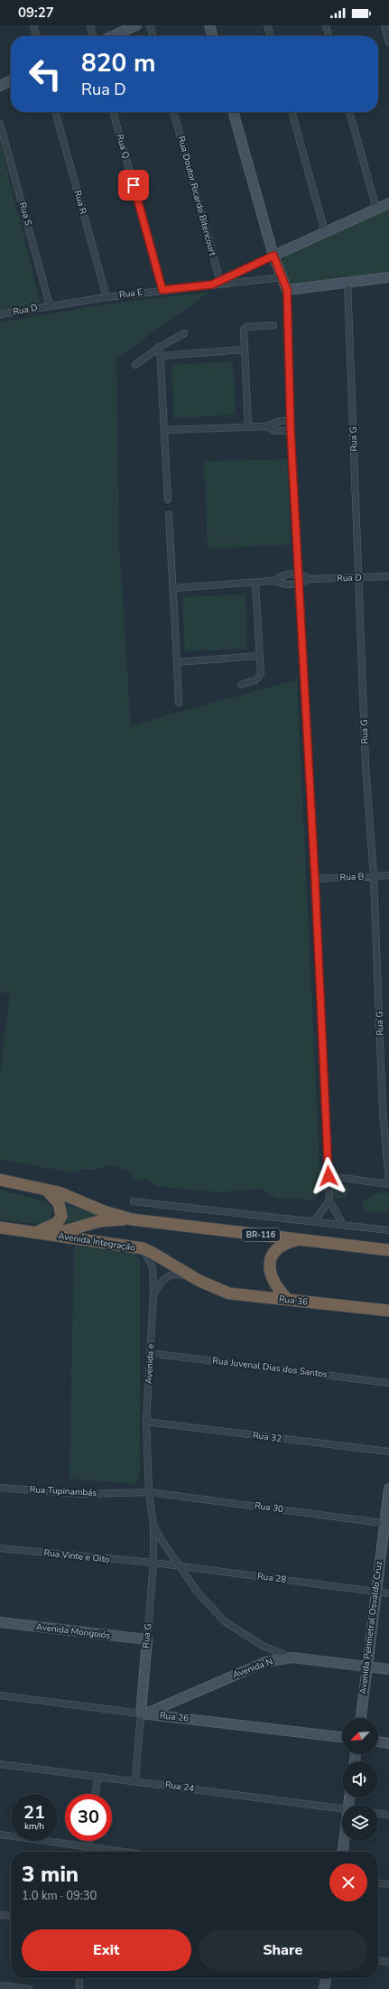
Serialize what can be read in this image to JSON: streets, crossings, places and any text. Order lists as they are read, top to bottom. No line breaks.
{"streets":{"highway":["BR-116","Avenida Integração","Rua 36"],"street":["Rua Q","Rua Doutor Ricardo Bitencourt","Rua R","Rua S","Rua E","Rua D","Rua G","Rua B","Avenida e","Rua Juvenal Dias dos Santos","Rua 32","Rua Tupinambás","Rua 30","Rua Vinte e Oito","Rua 28","Avenida Perimetral Osvaldo Cruz","Avenida Mongoiós","Avenida N","Rua 26","Rua 24"]},"crossings":[["Rua Q","Rua E"],["Rua Doutor Ricardo Bitencourt","Rua E"],["Rua R","Rua E"],["Rua S","Rua E"],["Rua S","Rua D"],["Rua E","Rua D"],["Rua D","Rua G"],["Rua G","Rua B"],["Rua G","Avenida e"],["Rua G","Rua Tupinambás"],["Rua G","Rua 30"],["Rua G","Rua Vinte e Oito"],["Rua G","Rua 28"],["Rua G","Avenida Mongoiós"],["Rua G","Avenida N"],["Rua G","Rua 26"],["Rua G","Rua 24"],["BR-116","Avenida Integração"],["Avenida Integração","Rua 36"],["Avenida Integração","Avenida e"],["Rua 36","Avenida e"],["Avenida e","Rua Juvenal Dias dos Santos"],["Avenida e","Rua 32"],["Avenida e","Rua Tupinambás"],["Avenida e","Rua 30"],["Rua Tupinambás","Rua 30"],["Rua 30","Avenida Perimetral Osvaldo Cruz"],["Rua Vinte e Oito","Rua 28"],["Rua 28","Avenida Perimetral Osvaldo Cruz"],["Avenida Perimetral Osvaldo Cruz","Avenida N"],["Avenida N","Rua 26"]],"north":"bottom left","page":{"status":"09:27","turn":["820 m","Rua D"],"speed":"21 km/h","limit":"30","heading":["3 min","1.0 km · 09:30"],"buttons":["Exit","Share"]}}
